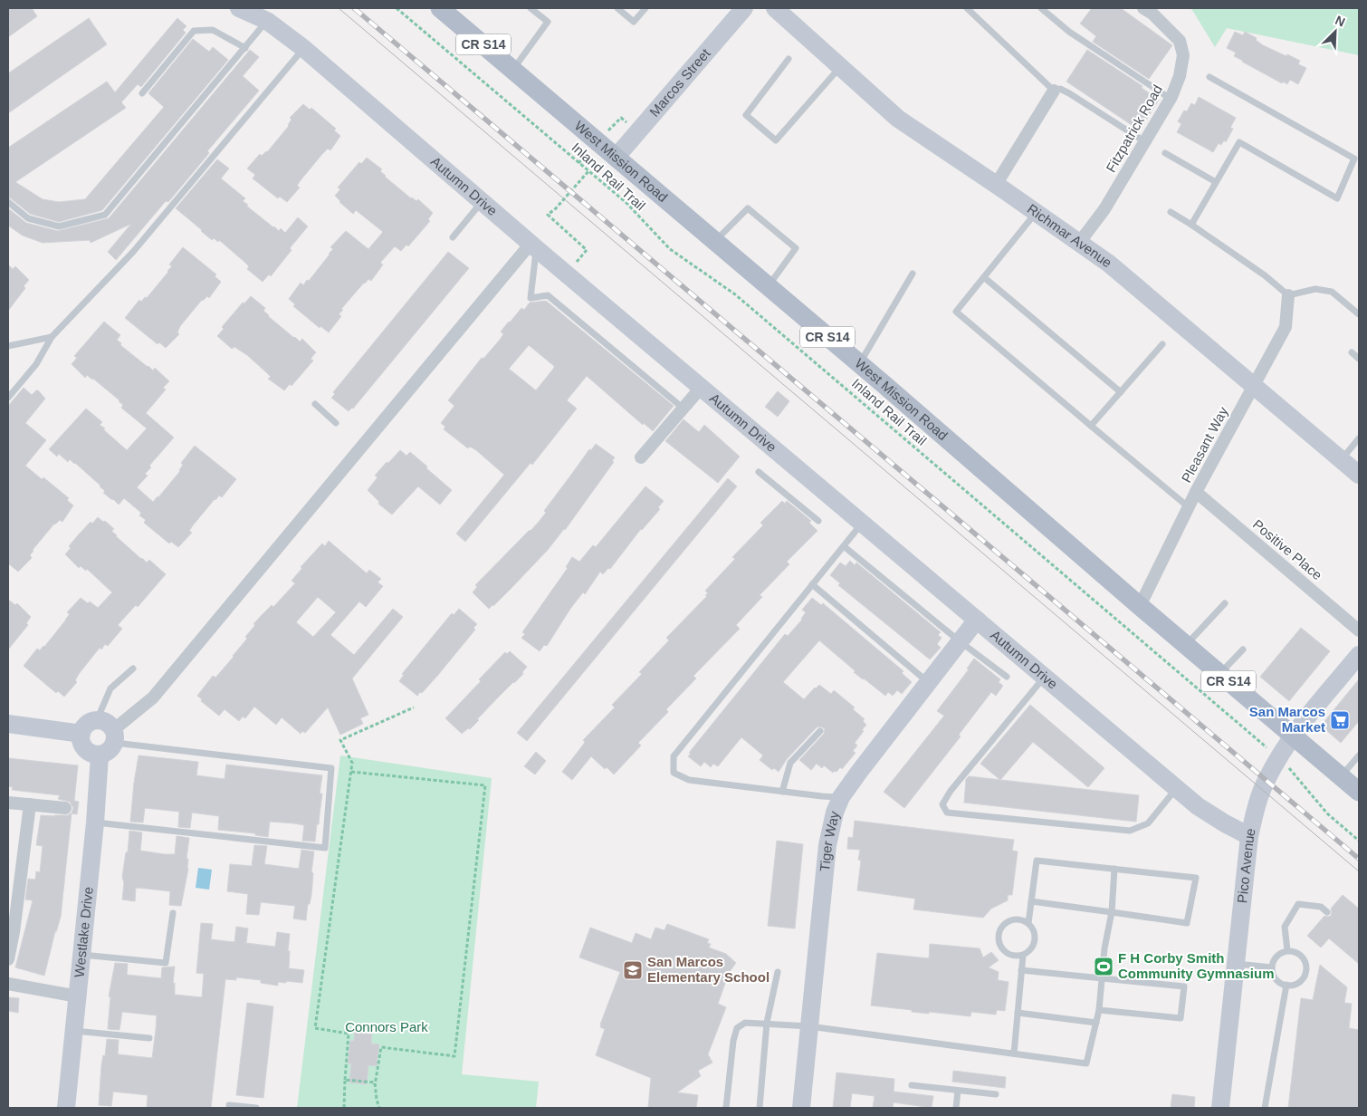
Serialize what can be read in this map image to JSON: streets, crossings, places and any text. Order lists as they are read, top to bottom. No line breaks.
{"streets":{"main road":["CR S14","West Mission Road"],"street":["Marcos Street","Fitzpatrick Road","Autumn Drive","Richmar Avenue","Pleasant Way","Positive Place","Tiger Way","Pico Avenue","Westlake Drive"],"path":["Inland Rail Trail"]},"crossings":[["Marcos Street","West Mission Road"],["Fitzpatrick Road","Richmar Avenue"],["West Mission Road","Pleasant Way"],["West Mission Road","Pico Avenue"],["Inland Rail Trail","Pico Avenue"],["Autumn Drive","Tiger Way"],["Autumn Drive","Pico Avenue"],["Richmar Avenue","Pleasant Way"],["Pleasant Way","Positive Place"]],"parks":["Connors Park"],"places":{"supermarket":["San Marcos Market"],"sports":["F H Corby Smith Community Gymnasium"],"school or university":["San Marcos Elementary School"]},"north":"top right"}
